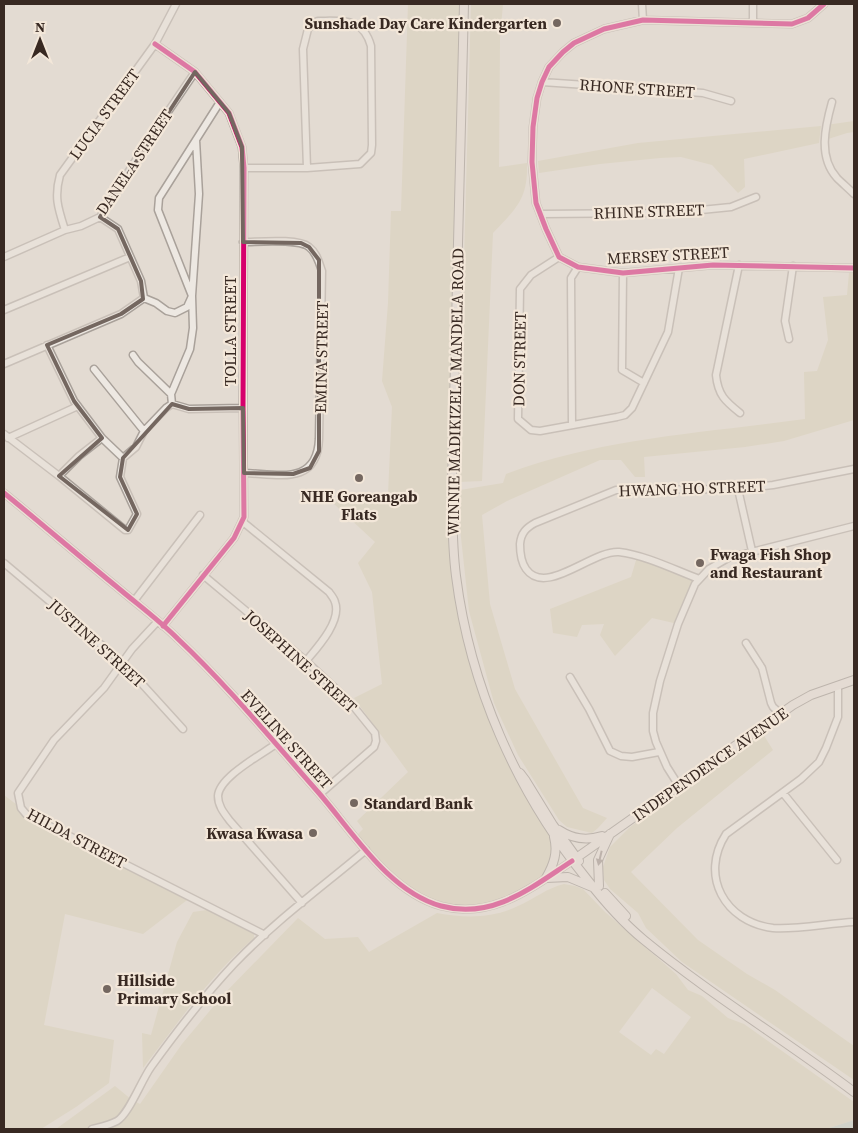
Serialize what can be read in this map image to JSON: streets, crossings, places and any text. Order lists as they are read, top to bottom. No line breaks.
{"streets":{"main road":["WINNIE MADIKIZELA MANDELA ROAD","INDEPENDENCE AVENUE"],"street":["RHONE STREET","LUCIA STREET","DANELA STREET","RHINE STREET","MERSEY STREET","TOLLA STREET","EMINA STREET","DON STREET","HWANG HO STREET","JUSTINE STREET","JOSEPHINE STREET","EVELINE STREET","HILDA STREET"]},"crossings":[["LUCIA STREET","DANELA STREET"],["LUCIA STREET","TOLLA STREET"],["DANELA STREET","TOLLA STREET"],["MERSEY STREET","DON STREET"],["TOLLA STREET","EMINA STREET"],["TOLLA STREET","JOSEPHINE STREET"],["TOLLA STREET","EVELINE STREET"],["TOLLA STREET","HILDA STREET"],["WINNIE MADIKIZELA MANDELA ROAD","EVELINE STREET"],["WINNIE MADIKIZELA MANDELA ROAD","INDEPENDENCE AVENUE"],["JUSTINE STREET","HILDA STREET"],["JOSEPHINE STREET","EVELINE STREET"],["EVELINE STREET","INDEPENDENCE AVENUE"],["EVELINE STREET","HILDA STREET"]],"places":["Sunshade Day Care Kindergarten","NHE Goreangab Flats","Fwaga Fish Shop and Restaurant","Standard Bank","Kwasa Kwasa","Hillside Primary School"],"north":"top"}
